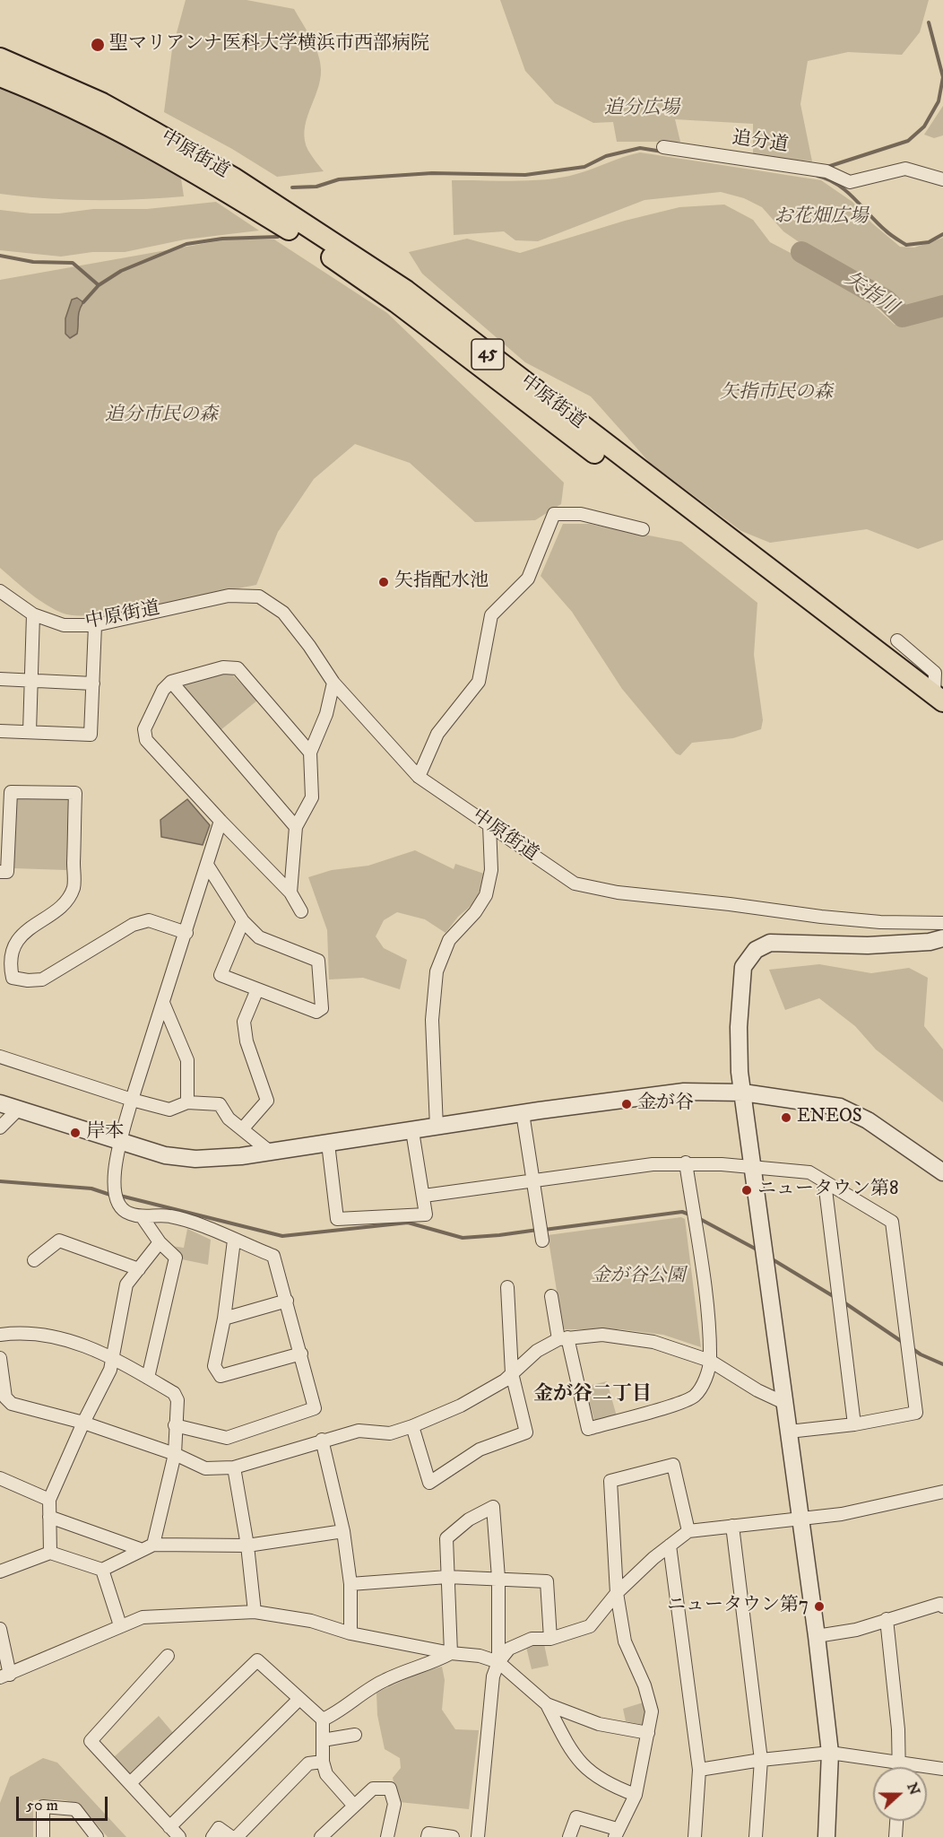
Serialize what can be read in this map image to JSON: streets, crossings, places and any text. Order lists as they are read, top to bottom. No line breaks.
{"streets":{"main road":["中原街道","45"],"street":["追分道"]},"districts":["金が谷二丁目"],"water":["矢指川"],"parks":["追分広場","お花畑広場","矢指市民の森","追分市民の森","金が谷公園"],"places":["聖マリアンナ医科大学横浜市西部病院","矢指配水池","金が谷","ENEOS","岸本","ニュータウン第8","ニュータウン第7"],"scale_bar":"50 m","north":"right"}
